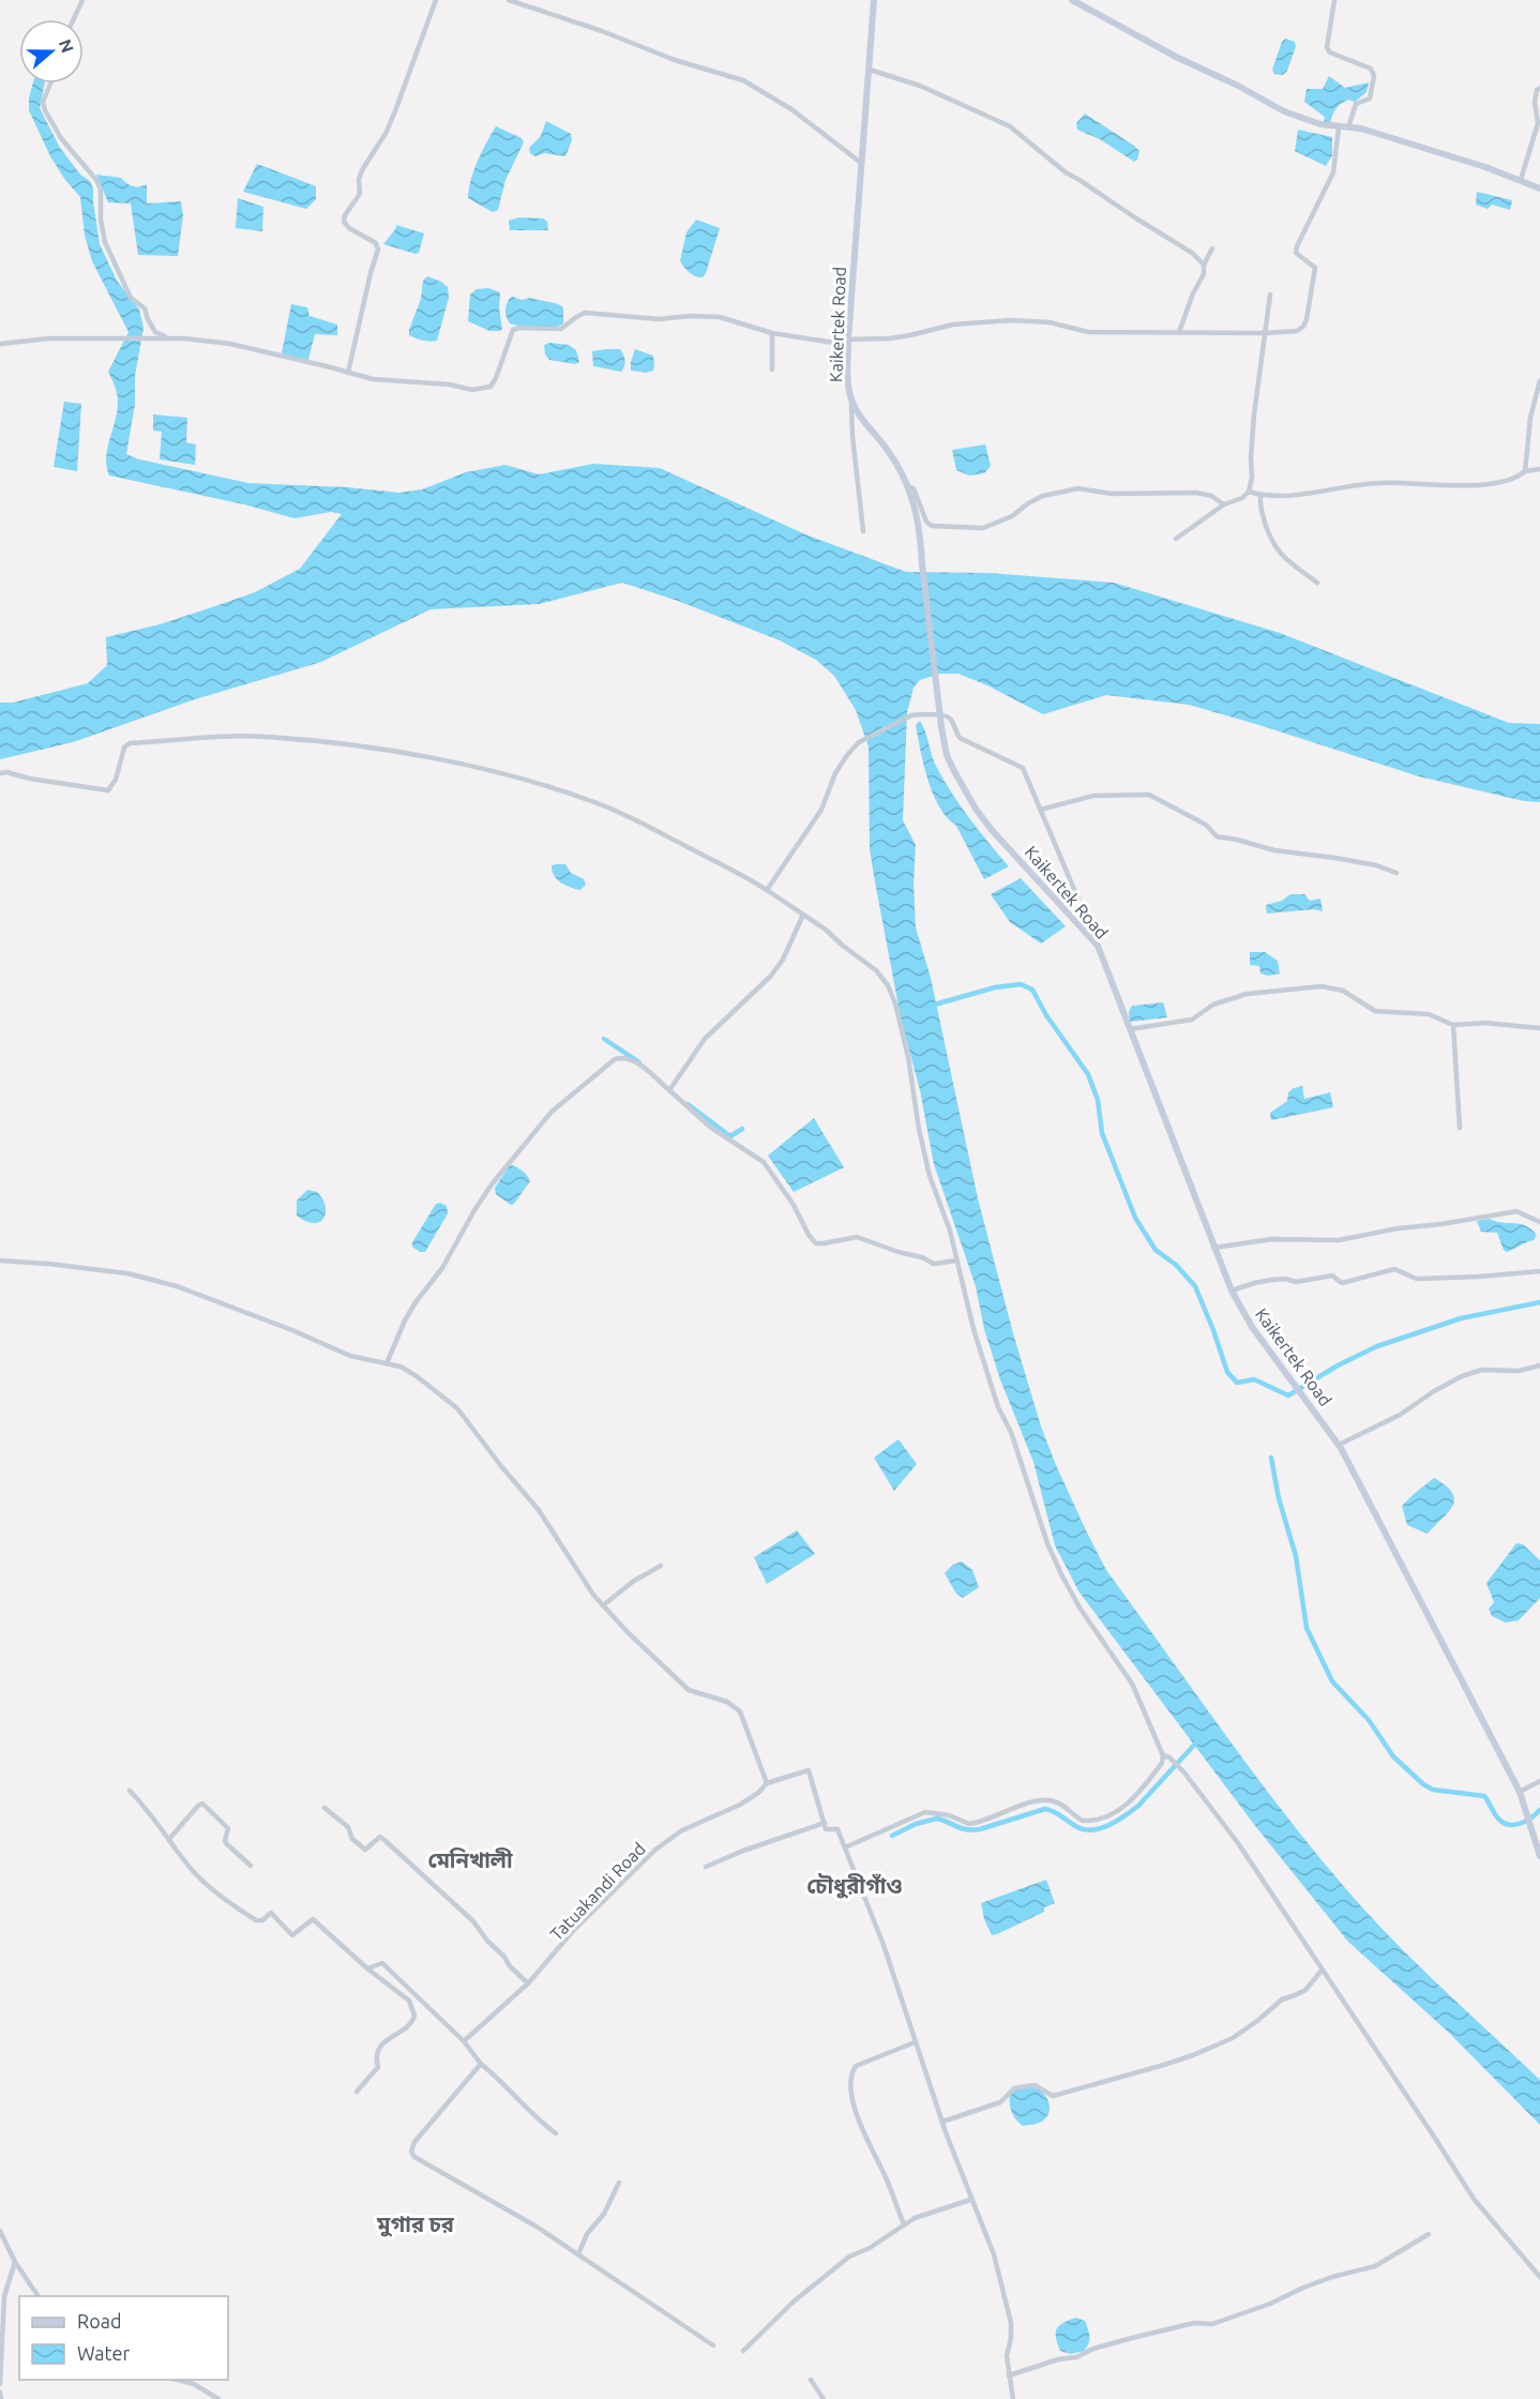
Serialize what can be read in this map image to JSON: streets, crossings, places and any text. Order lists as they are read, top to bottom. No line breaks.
{"streets":{"main road":["Kaikertek Road"],"street":["Tatuakandi Road"]},"districts":["মেনিখালী","চৌধুরীগাঁও","মুগার চর"],"legend":["Road","Water"],"north":"right"}
